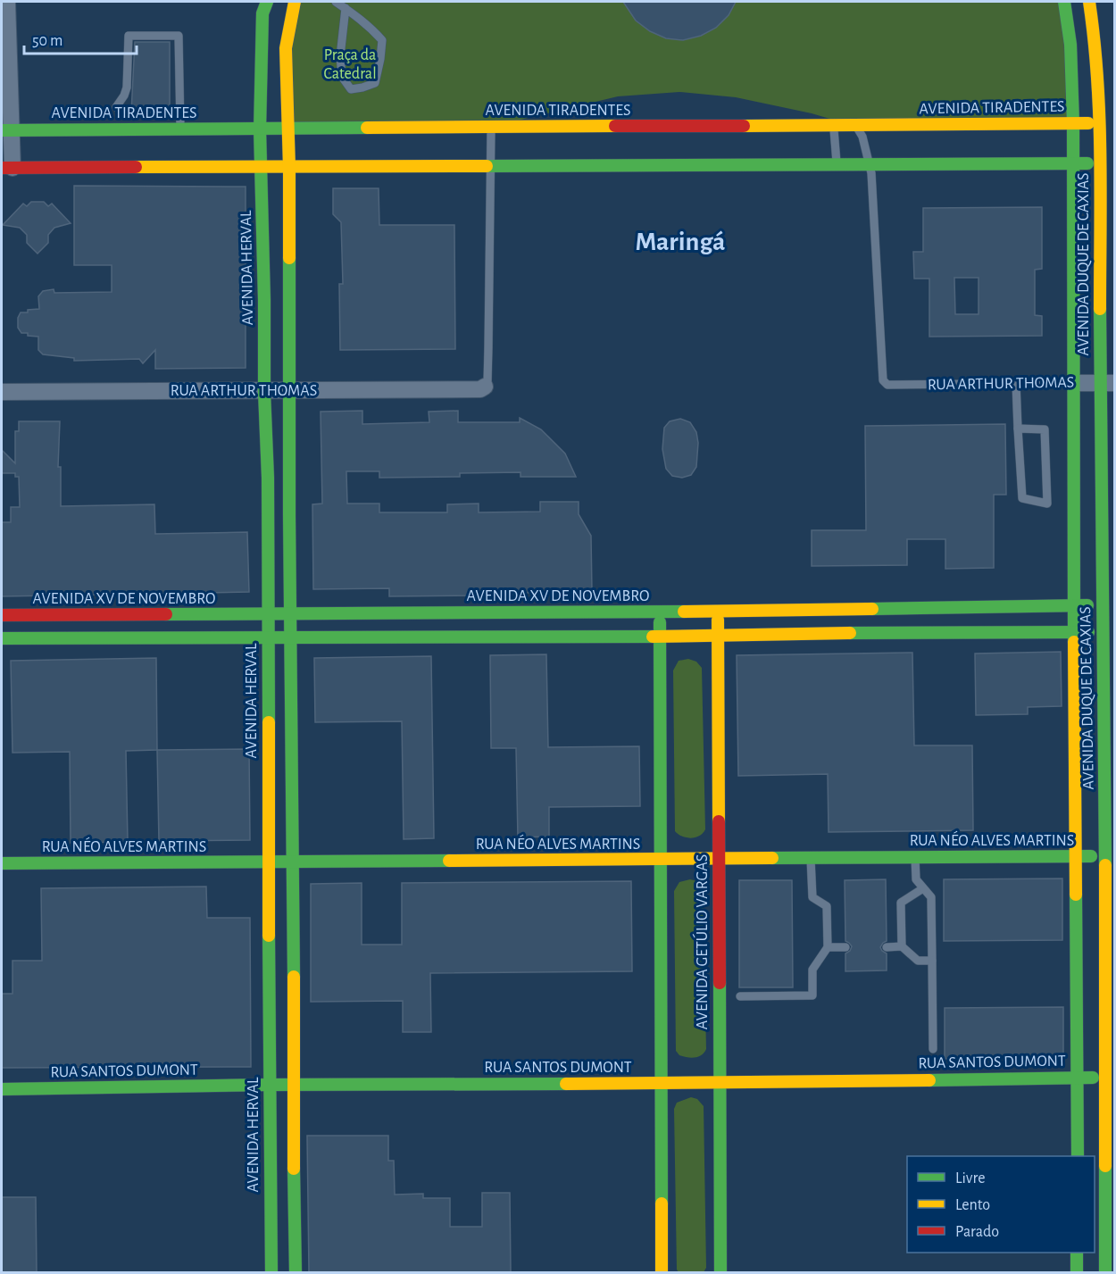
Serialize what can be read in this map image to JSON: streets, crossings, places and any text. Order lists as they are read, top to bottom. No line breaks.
{"streets":{"main road":["AVENIDA TIRADENTES","AVENIDA DUQUE DE CAXIAS","AVENIDA HERVAL","AVENIDA XV DE NOVEMBRO","RUA NÉO ALVES MARTINS","AVENIDA GETÚLIO VARGAS","RUA SANTOS DUMONT"],"street":["RUA ARTHUR THOMAS"]},"crossings":[["AVENIDA TIRADENTES","AVENIDA DUQUE DE CAXIAS"],["AVENIDA TIRADENTES","AVENIDA HERVAL"],["AVENIDA DUQUE DE CAXIAS","RUA ARTHUR THOMAS"],["AVENIDA DUQUE DE CAXIAS","AVENIDA XV DE NOVEMBRO"],["AVENIDA DUQUE DE CAXIAS","RUA NÉO ALVES MARTINS"],["AVENIDA DUQUE DE CAXIAS","RUA SANTOS DUMONT"],["AVENIDA HERVAL","RUA ARTHUR THOMAS"],["AVENIDA HERVAL","AVENIDA XV DE NOVEMBRO"],["AVENIDA HERVAL","RUA NÉO ALVES MARTINS"],["AVENIDA HERVAL","RUA SANTOS DUMONT"],["AVENIDA XV DE NOVEMBRO","AVENIDA GETÚLIO VARGAS"],["RUA NÉO ALVES MARTINS","AVENIDA GETÚLIO VARGAS"],["AVENIDA GETÚLIO VARGAS","RUA SANTOS DUMONT"]],"districts":["Maringá"],"parks":["Praça da Catedral"],"legend":["Livre","Lento","Parado"],"scale_bar":"50 m"}
